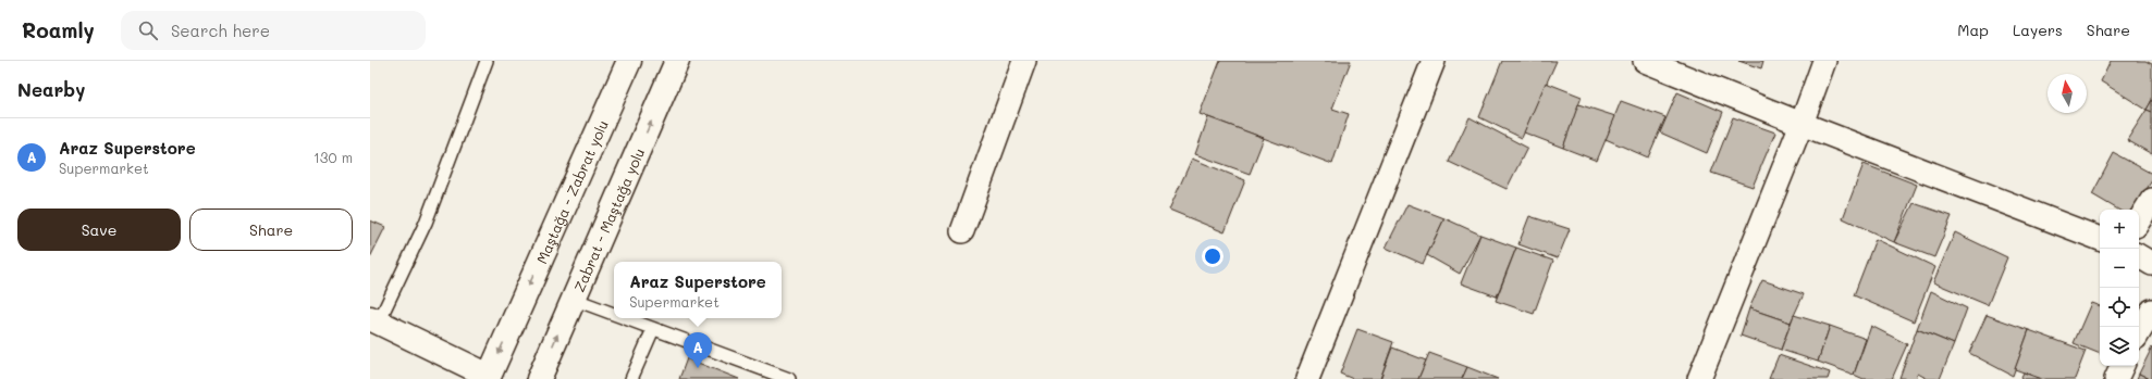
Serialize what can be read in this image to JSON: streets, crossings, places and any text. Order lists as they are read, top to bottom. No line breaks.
{"streets":{"main road":["Maştağa - Zabrat yolu","Zabrat - Maştağa yolu"]},"one_way":["Maştağa - Zabrat yolu","Zabrat - Maştağa yolu"],"north":"top","page":{"header":"Roamly","search":"Search here","nav":["Map","Layers","Share"],"heading":"Nearby","list":[{"mark":"A","name":"Araz Superstore","note":"Supermarket","value":"130 m"}],"buttons":["Save","Share"],"map_buttons":["+","−"],"popup":["Araz Superstore","Supermarket"],"pins":"A"}}
